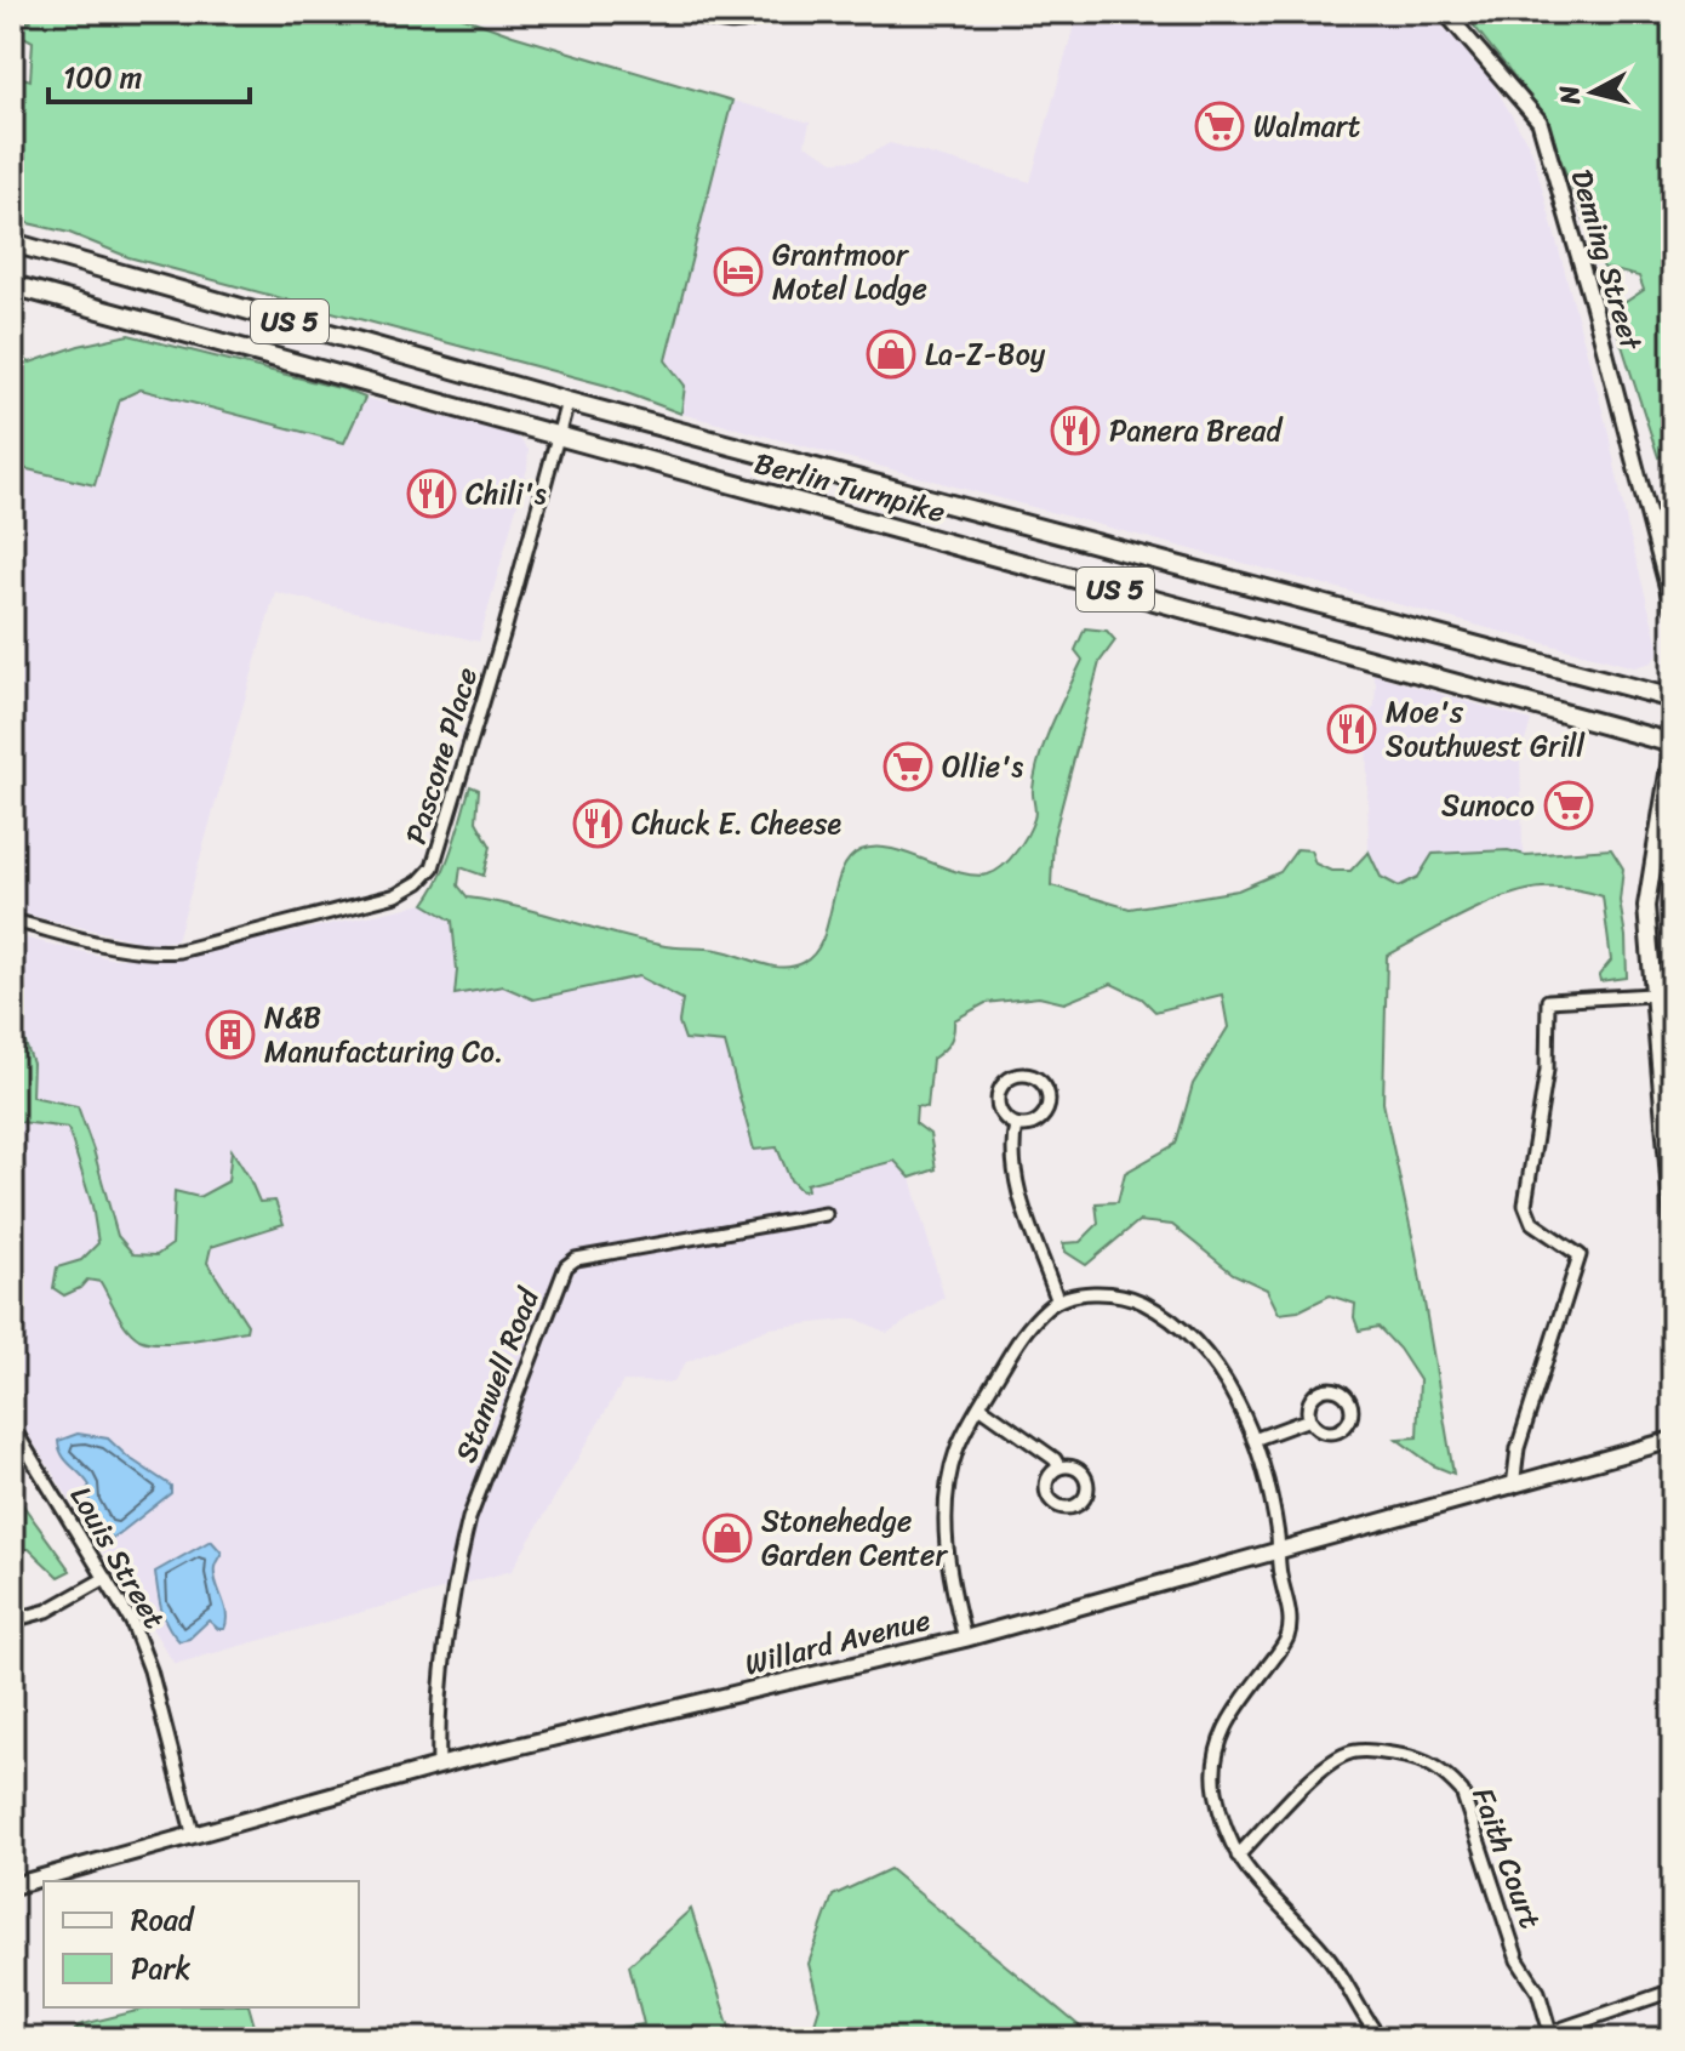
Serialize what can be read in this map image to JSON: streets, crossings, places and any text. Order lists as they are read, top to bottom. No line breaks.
{"streets":{"highway":["US 5","Berlin Turnpike"],"main road":["Willard Avenue"],"street":["Deming Street","Pascone Place","Stanwell Road","Louis Street","Faith Court"]},"crossings":[["Berlin Turnpike","Pascone Place"],["Stanwell Road","Willard Avenue"],["Louis Street","Willard Avenue"]],"places":{"supermarket":["Walmart","Ollie's","Sunoco"],"hotel":["Grantmoor Motel Lodge"],"shop":["La-Z-Boy","Stonehedge Garden Center"],"restaurant":["Panera Bread","Chili's","Moe's Southwest Grill","Chuck E. Cheese"],"building":["N&B Manufacturing Co."]},"legend":["Road","Park"],"scale_bar":"100 m","north":"left"}
